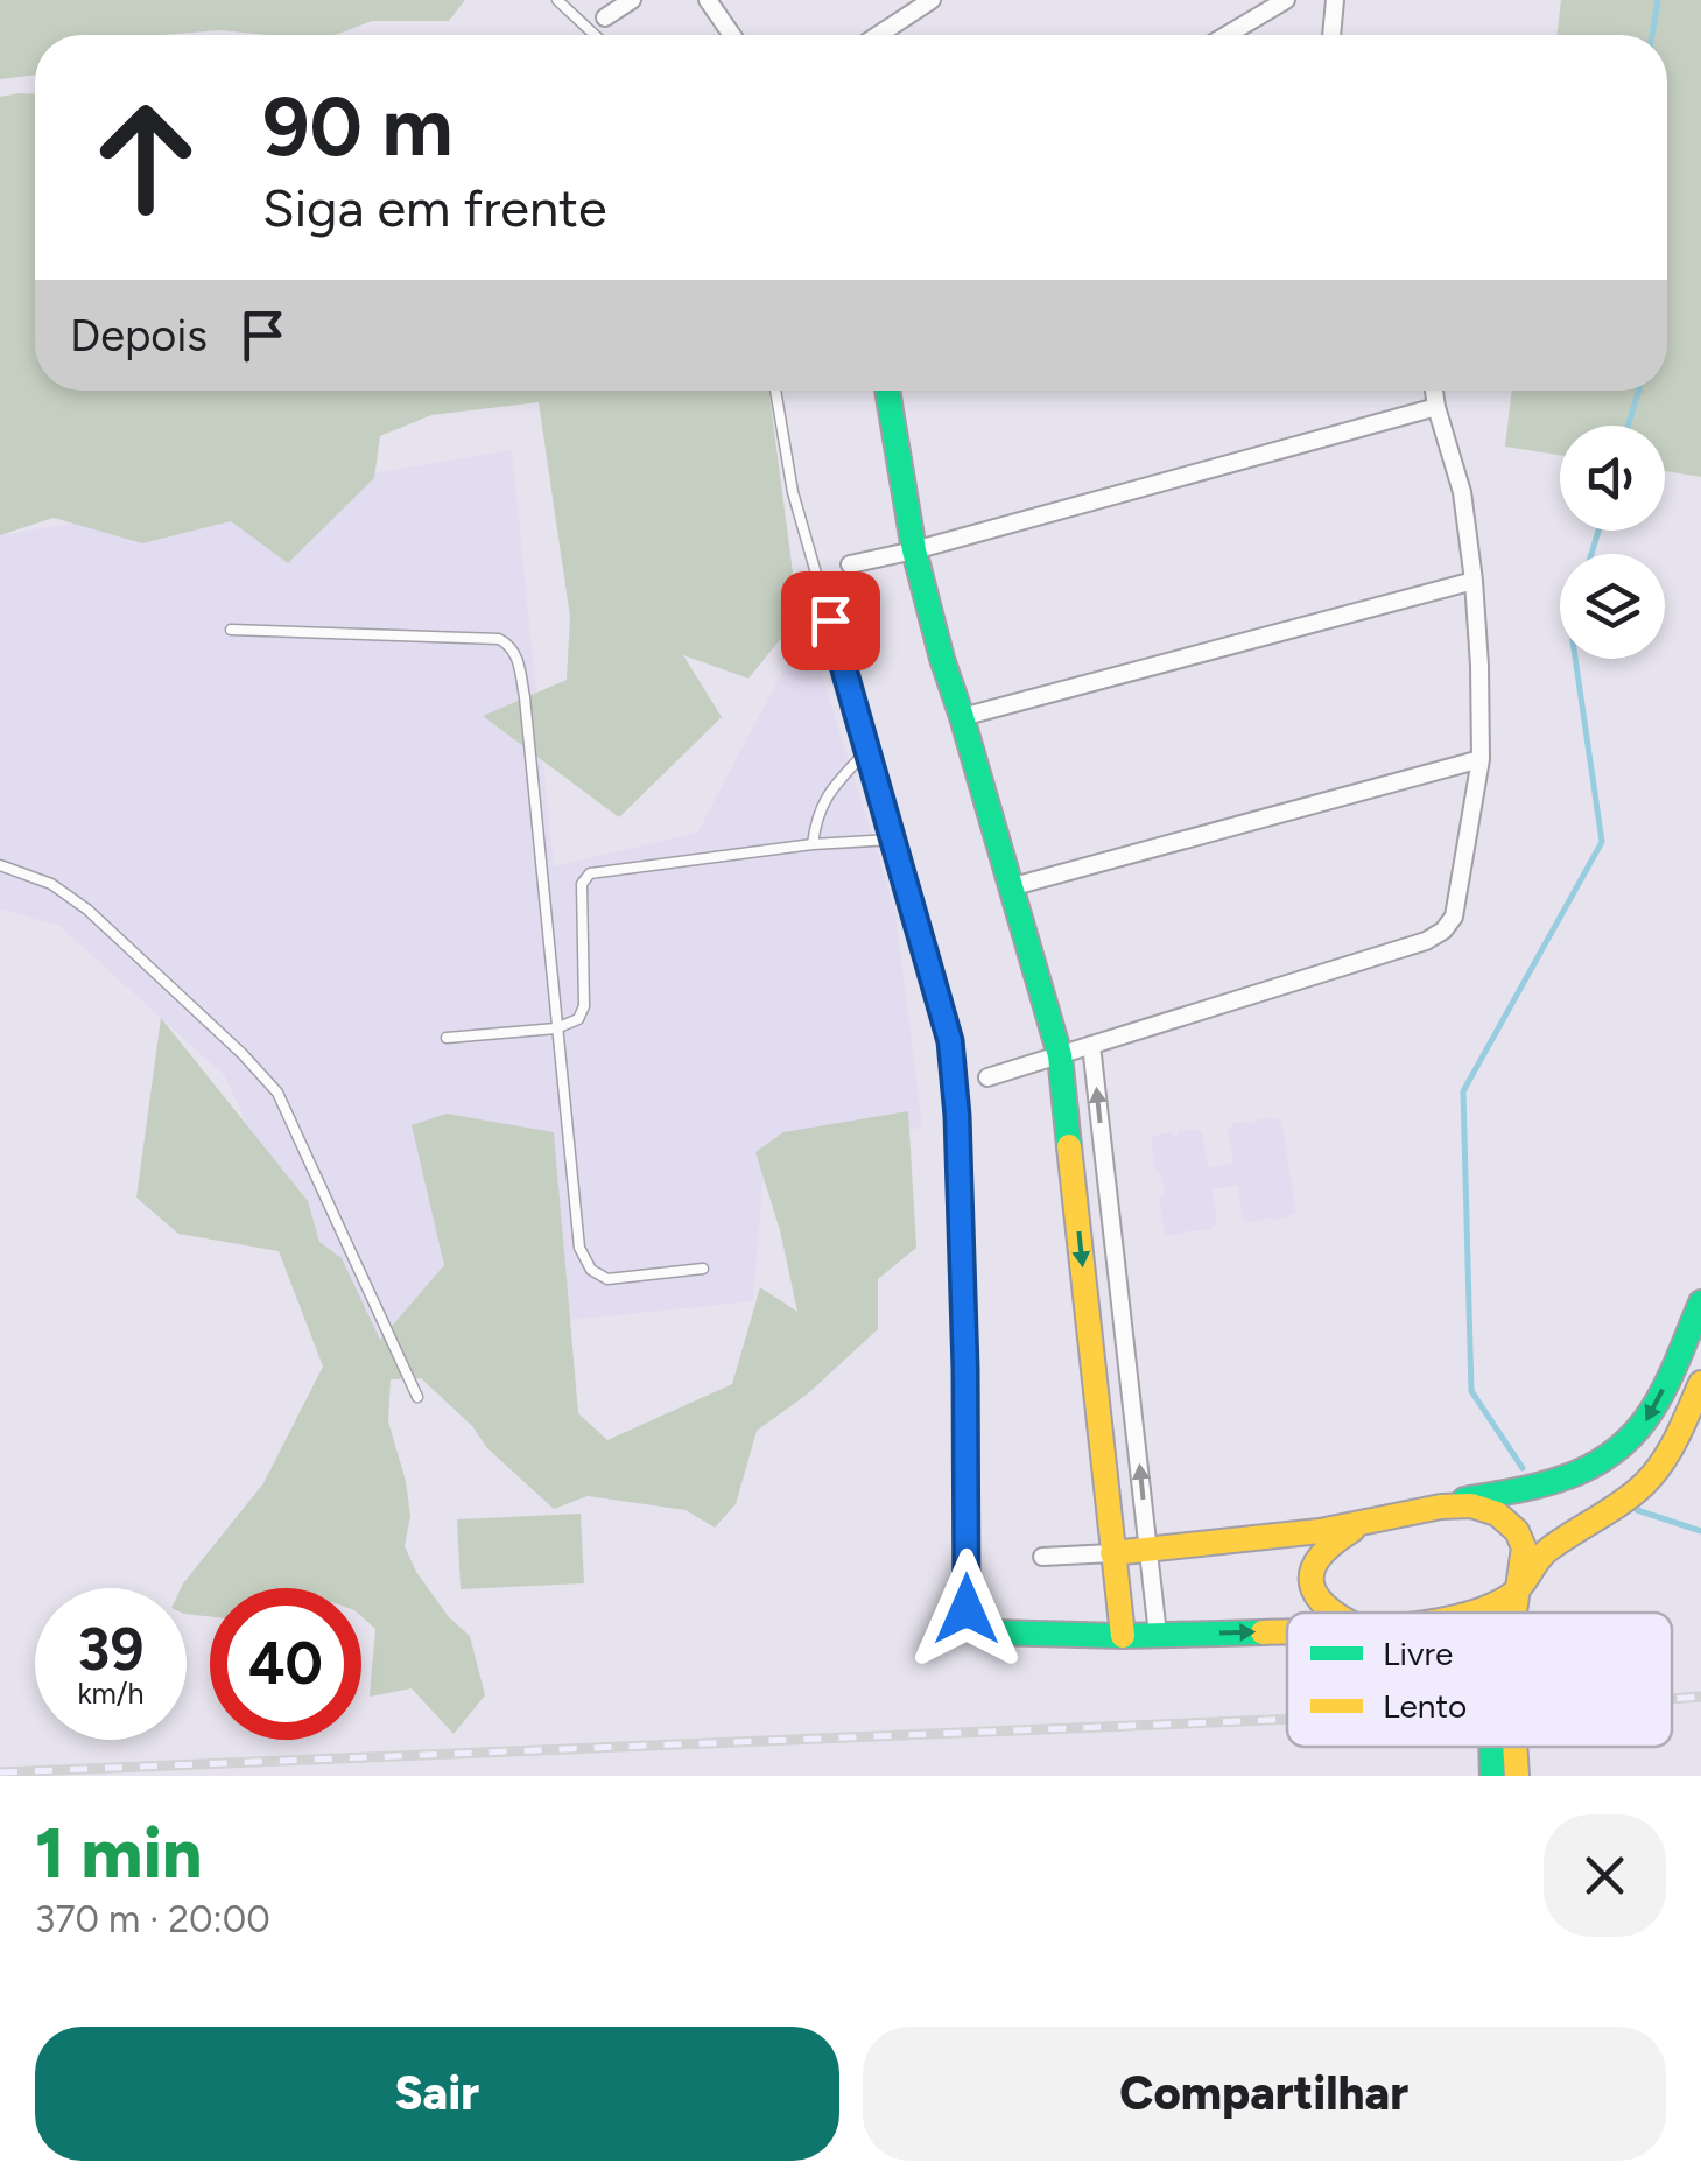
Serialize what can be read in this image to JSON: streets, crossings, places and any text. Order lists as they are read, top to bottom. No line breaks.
{"legend":["Livre","Lento"],"page":{"turn":["90 m","Siga em frente"],"then":"Depois","speed":"39 km/h","limit":"40","heading":["1 min","370 m · 20:00"],"buttons":["Sair","Compartilhar"]}}
